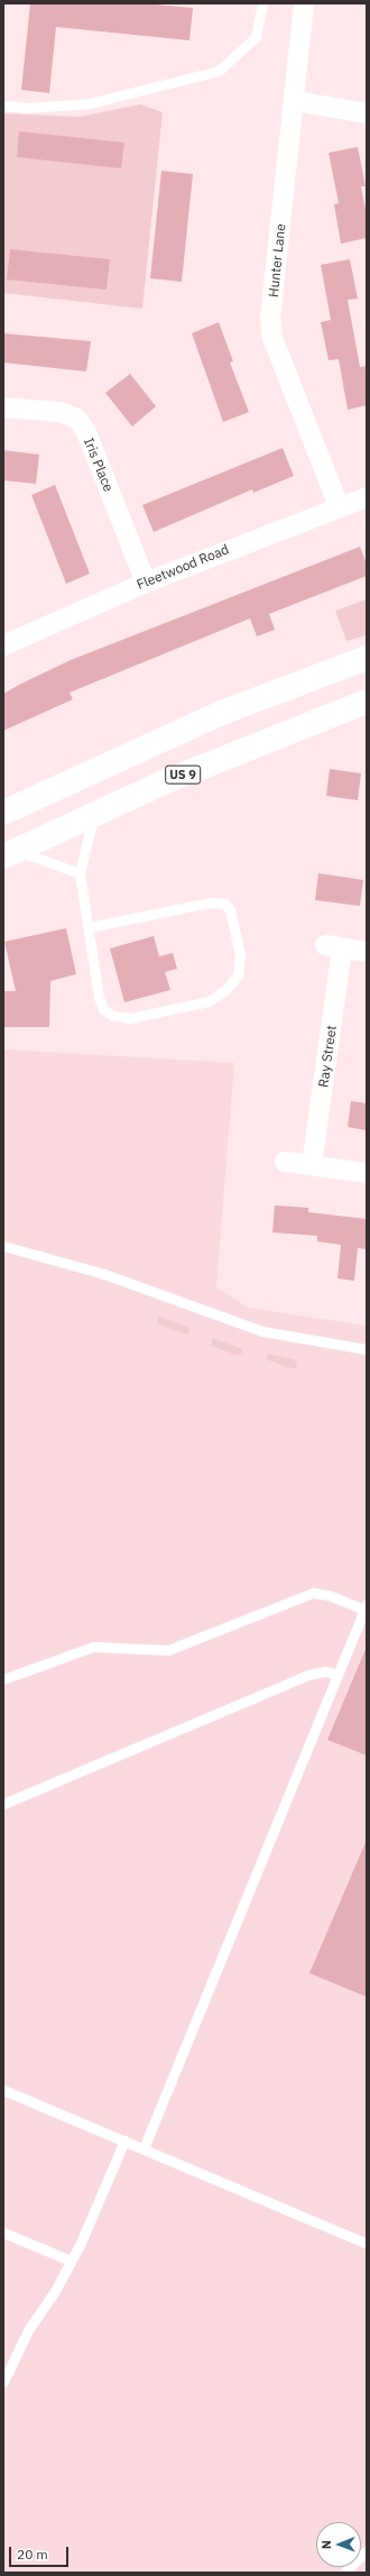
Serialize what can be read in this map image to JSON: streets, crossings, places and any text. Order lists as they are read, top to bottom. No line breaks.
{"streets":{"highway":["US 9"],"street":["Hunter Lane","Iris Place","Fleetwood Road","Ray Street"]},"crossings":[["Hunter Lane","Fleetwood Road"],["Iris Place","Fleetwood Road"]],"scale_bar":"20 m","north":"left"}
